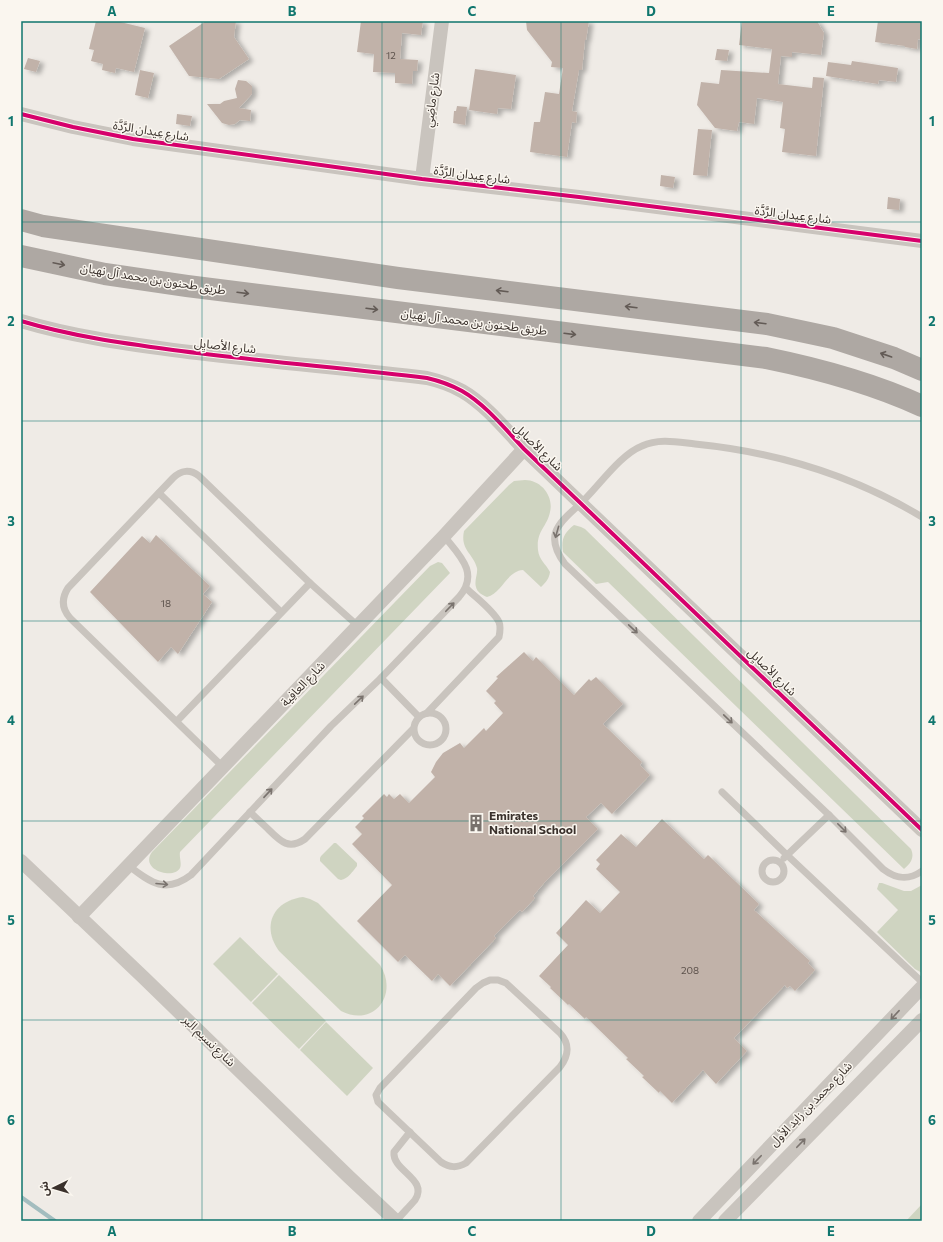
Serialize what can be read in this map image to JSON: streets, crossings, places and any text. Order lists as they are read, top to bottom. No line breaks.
{"streets":{"main road":["طريق طحنون بن محمد آل نهيان"],"street":["شارع ماضِي","شارع عِيدان الرَّدَّة","شارع الأصايِل","شارع العافِية","شارع نسيم البر","شارع محمد بن زايد الأول"]},"crossings":[["شارع ماضِي","شارع عِيدان الرَّدَّة"],["شارع الأصايِل","شارع العافِية"],["شارع العافِية","شارع نسيم البر"]],"places":{"building":["Emirates National School"]},"house_numbers":["12","18","208"],"north":"left","grid":{"columns":["A","B","C","D","E"],"rows":["1","2","3","4","5","6"]}}
